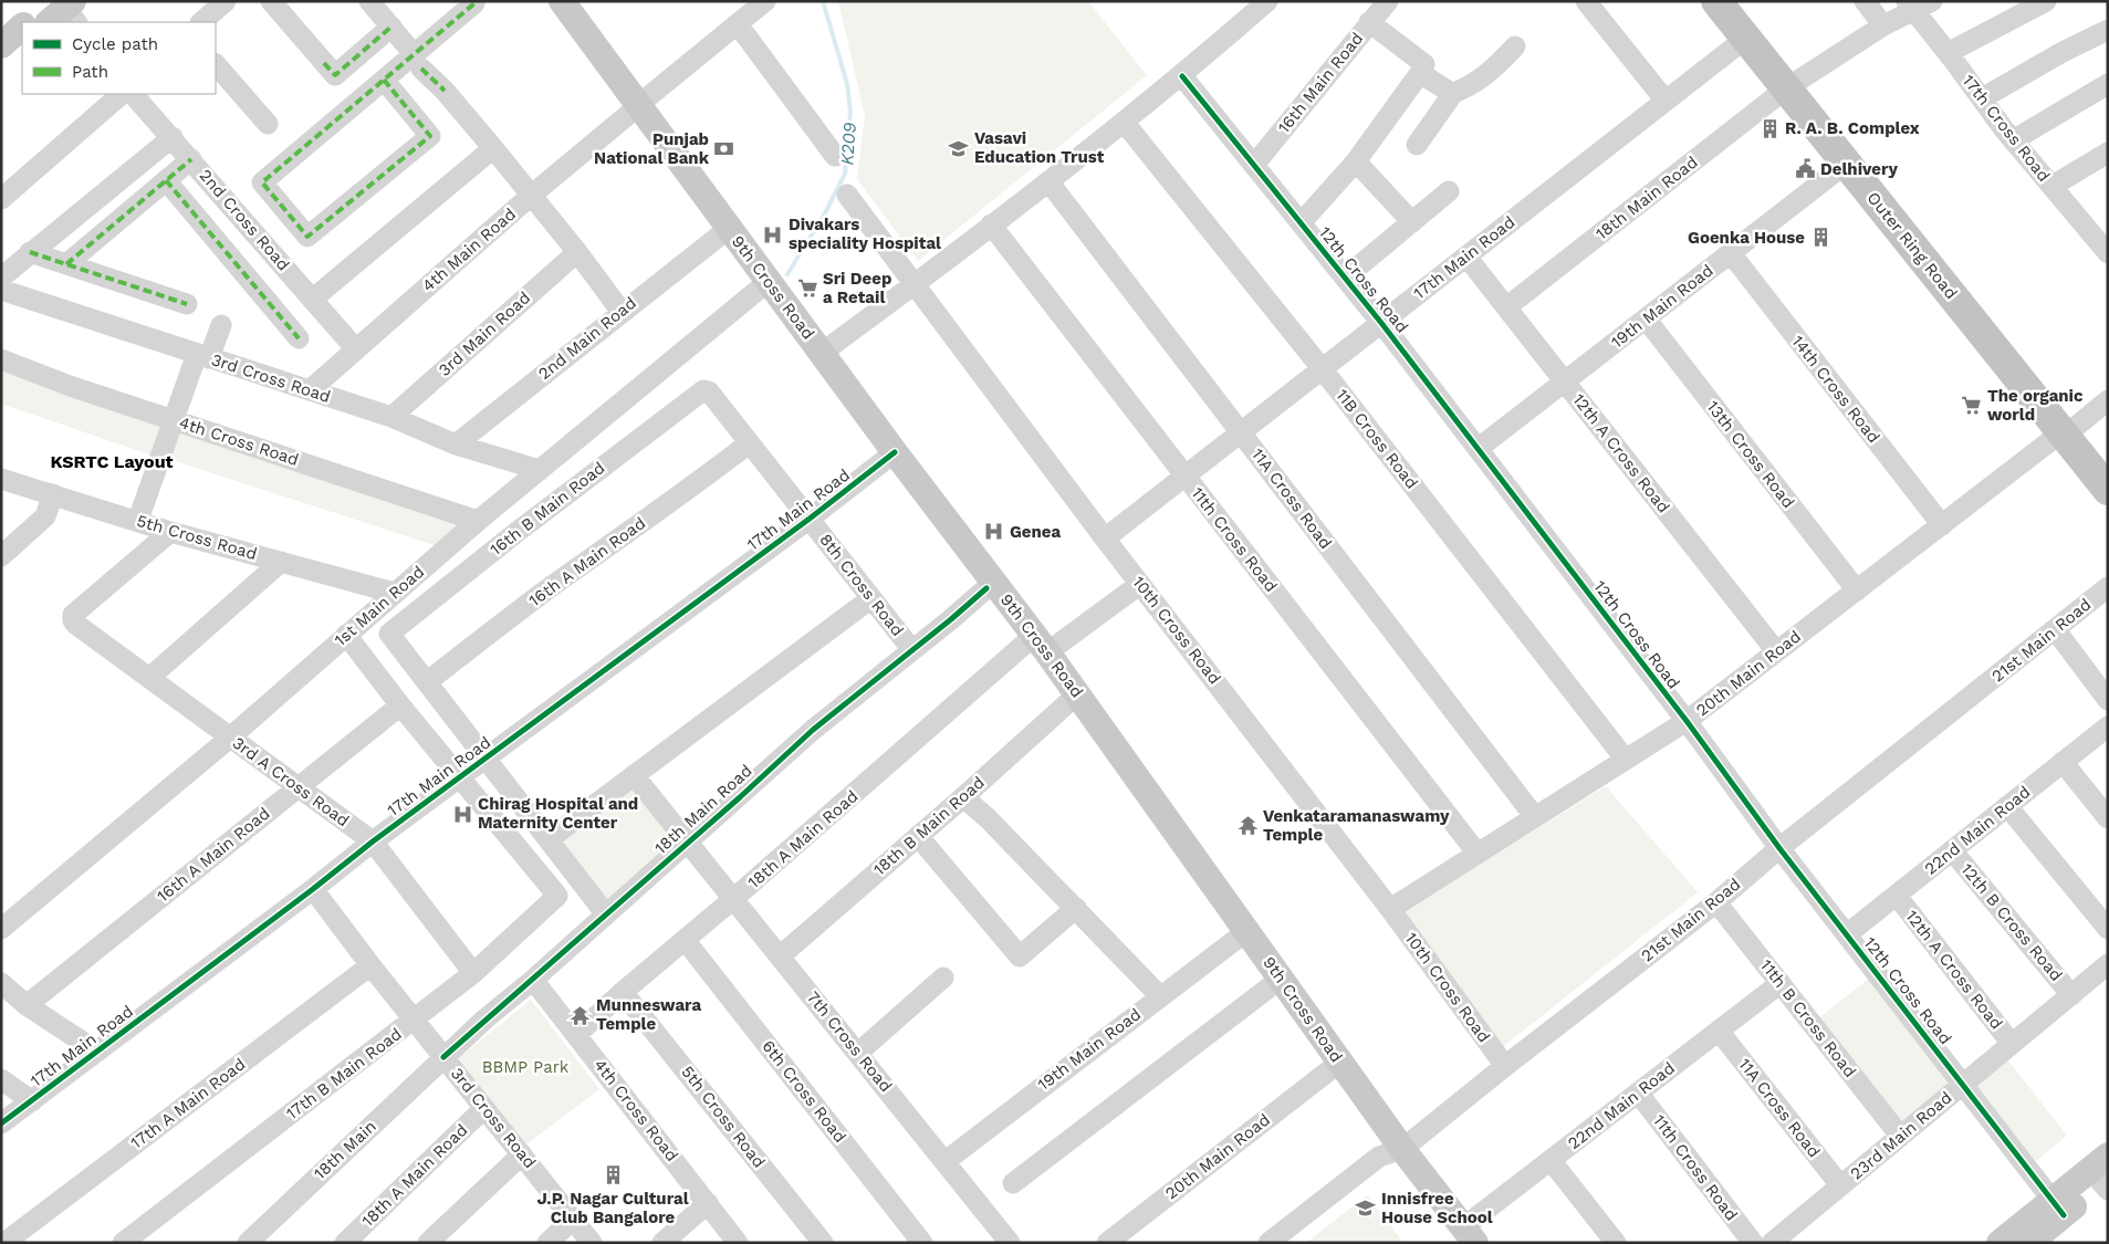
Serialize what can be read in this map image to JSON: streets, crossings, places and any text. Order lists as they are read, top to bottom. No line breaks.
{"streets":{"highway":["Outer Ring Road"],"main road":["9th Cross Road"],"street":["16th Main Road","17th Cross Road","18th Main Road","2nd Cross Road","4th Main Road","17th Main Road","12th Cross Road","19th Main Road","3rd Main Road","2nd Main Road","3rd Cross Road","14th Cross Road","11B Cross Road","4th Cross Road","12th A Cross Road","13th Cross Road","11A Cross Road","16th B Main Road","5th Cross Road","11th Cross Road","16th A Main Road","8th Cross Road","1st Main Road","10th Cross Road","21st Main Road","20th Main Road","3rd A Cross Road","18th B Main Road","22nd Main Road","18th A Main Road","12th B Cross Road","11th B Cross Road","7th Cross Road","17th B Main Road","6th Cross Road","17th A Main Road","23rd Main Road","18th Main"]},"crossings":[["16th Main Road","12th Cross Road"],["17th Cross Road","18th Main Road"],["18th Main Road","Outer Ring Road"],["18th Main Road","9th Cross Road"],["18th Main Road","3rd Cross Road"],["18th Main Road","4th Cross Road"],["18th Main Road","12th A Cross Road"],["18th Main Road","8th Cross Road"],["18th Main Road","7th Cross Road"],["18th Main Road","18th Main"],["2nd Cross Road","4th Main Road"],["Outer Ring Road","17th Main Road"],["Outer Ring Road","19th Main Road"],["Outer Ring Road","20th Main Road"],["4th Main Road","9th Cross Road"],["4th Main Road","3rd Cross Road"],["17th Main Road","12th Cross Road"],["17th Main Road","9th Cross Road"],["17th Main Road","3rd Cross Road"],["17th Main Road","11B Cross Road"],["17th Main Road","12th A Cross Road"],["17th Main Road","11A Cross Road"],["17th Main Road","11th Cross Road"],["17th Main Road","8th Cross Road"],["17th Main Road","10th Cross Road"],["17th Main Road","3rd A Cross Road"],["17th Main Road","17th B Main Road"],["12th Cross Road","19th Main Road"],["12th Cross Road","21st Main Road"],["12th Cross Road","20th Main Road"],["12th Cross Road","22nd Main Road"],["12th Cross Road","23rd Main Road"],["9th Cross Road","19th Main Road"],["9th Cross Road","2nd Main Road"],["9th Cross Road","1st Main Road"],["9th Cross Road","21st Main Road"],["9th Cross Road","20th Main Road"],["9th Cross Road","18th B Main Road"],["9th Cross Road","22nd Main Road"],["9th Cross Road","18th A Main Road"],["19th Main Road","14th Cross Road"],["19th Main Road","12th A Cross Road"],["19th Main Road","13th Cross Road"],["19th Main Road","7th Cross Road"],["3rd Main Road","3rd Cross Road"],["2nd Main Road","3rd Cross Road"],["3rd Cross Road","1st Main Road"],["3rd Cross Road","18th A Main Road"],["3rd Cross Road","17th B Main Road"],["3rd Cross Road","17th A Main Road"],["3rd Cross Road","18th Main"],["14th Cross Road","20th Main Road"],["11B Cross Road","20th Main Road"],["4th Cross Road","1st Main Road"],["4th Cross Road","18th A Main Road"],["12th A Cross Road","20th Main Road"],["12th A Cross Road","22nd Main Road"],["12th A Cross Road","23rd Main Road"],["13th Cross Road","20th Main Road"],["11A Cross Road","20th Main Road"],["11A Cross Road","22nd Main Road"],["11A Cross Road","23rd Main Road"],["16th B Main Road","16th A Main Road"],["16th B Main Road","8th Cross Road"],["5th Cross Road","1st Main Road"],["5th Cross Road","3rd A Cross Road"],["5th Cross Road","18th A Main Road"],["11th Cross Road","20th Main Road"],["11th Cross Road","22nd Main Road"],["16th A Main Road","8th Cross Road"],["16th A Main Road","3rd A Cross Road"],["1st Main Road","3rd A Cross Road"],["10th Cross Road","21st Main Road"],["10th Cross Road","20th Main Road"],["21st Main Road","11th B Cross Road"],["3rd A Cross Road","17th B Main Road"],["18th B Main Road","7th Cross Road"],["22nd Main Road","12th B Cross Road"],["22nd Main Road","11th B Cross Road"],["18th A Main Road","7th Cross Road"],["18th A Main Road","6th Cross Road"],["12th B Cross Road","23rd Main Road"],["11th B Cross Road","23rd Main Road"]],"districts":["KSRTC Layout"],"water":["K209"],"parks":["BBMP Park"],"places":{"building":["R. A. B. Complex","Goenka House","J.P. Nagar Cultural Club Bangalore"],"school or university":["Vasavi Education Trust","Innisfree House School"],"bank":["Punjab National Bank"],"public building":["Delhivery"],"hospital":["Divakars speciality Hospital","Genea","Chirag Hospital and Maternity Center"],"supermarket":["Sri Deep a Retail","The organic world"],"temple":["Venkataramanaswamy Temple","Munneswara Temple"]},"legend":["Cycle path","Path"]}
